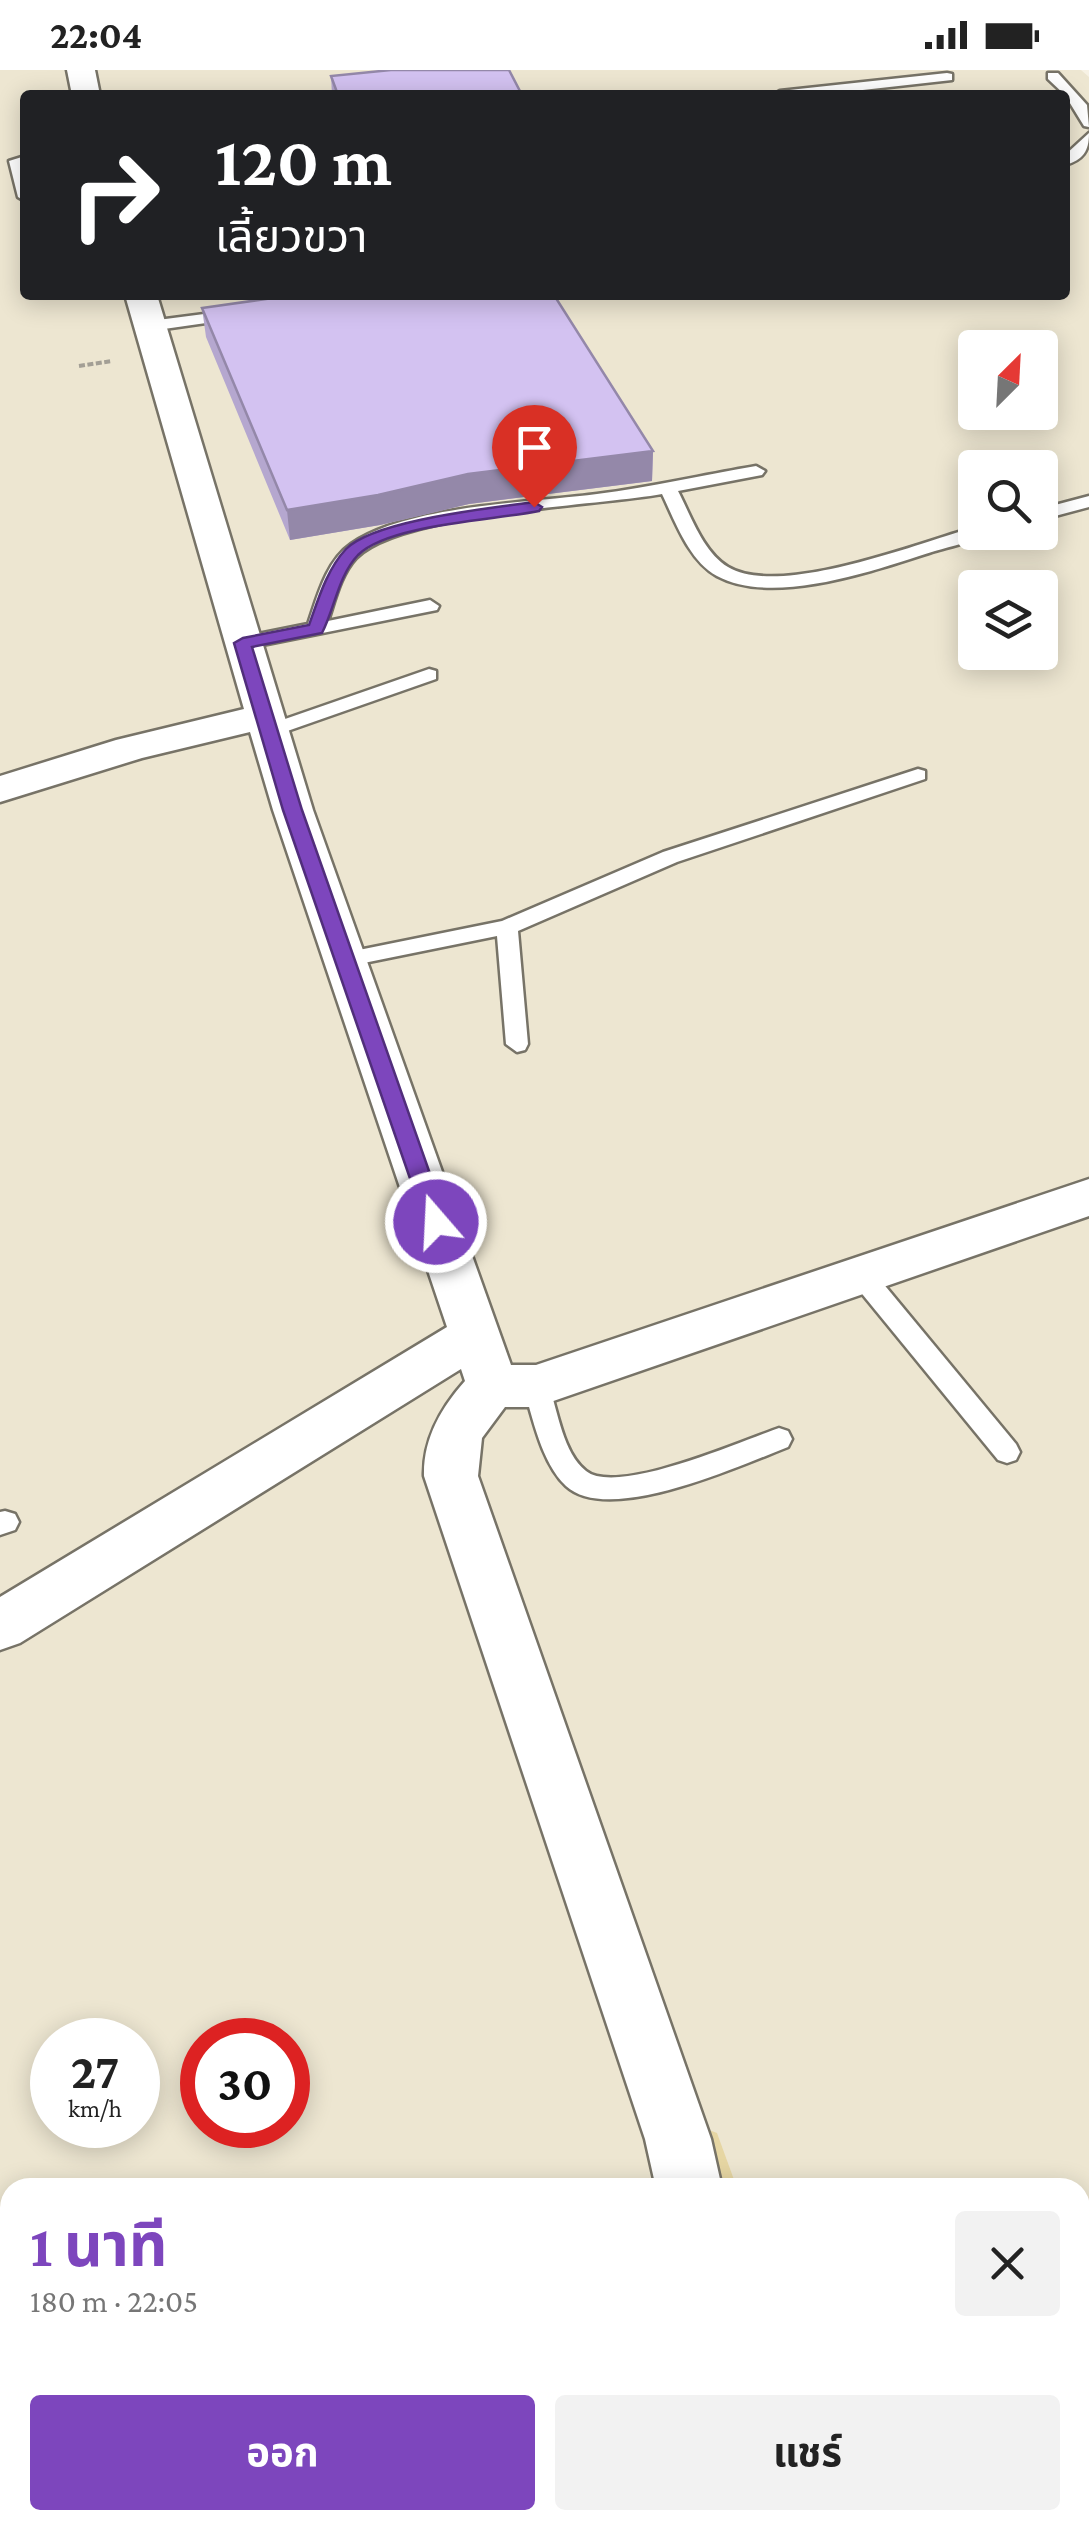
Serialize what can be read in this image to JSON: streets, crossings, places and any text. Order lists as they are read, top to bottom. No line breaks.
{"north":"top right","page":{"status":"22:04","turn":["120 m","เลี้ยวขวา"],"speed":"27 km/h","limit":"30","heading":["1 นาที","180 m · 22:05"],"buttons":["ออก","แชร์"]}}
